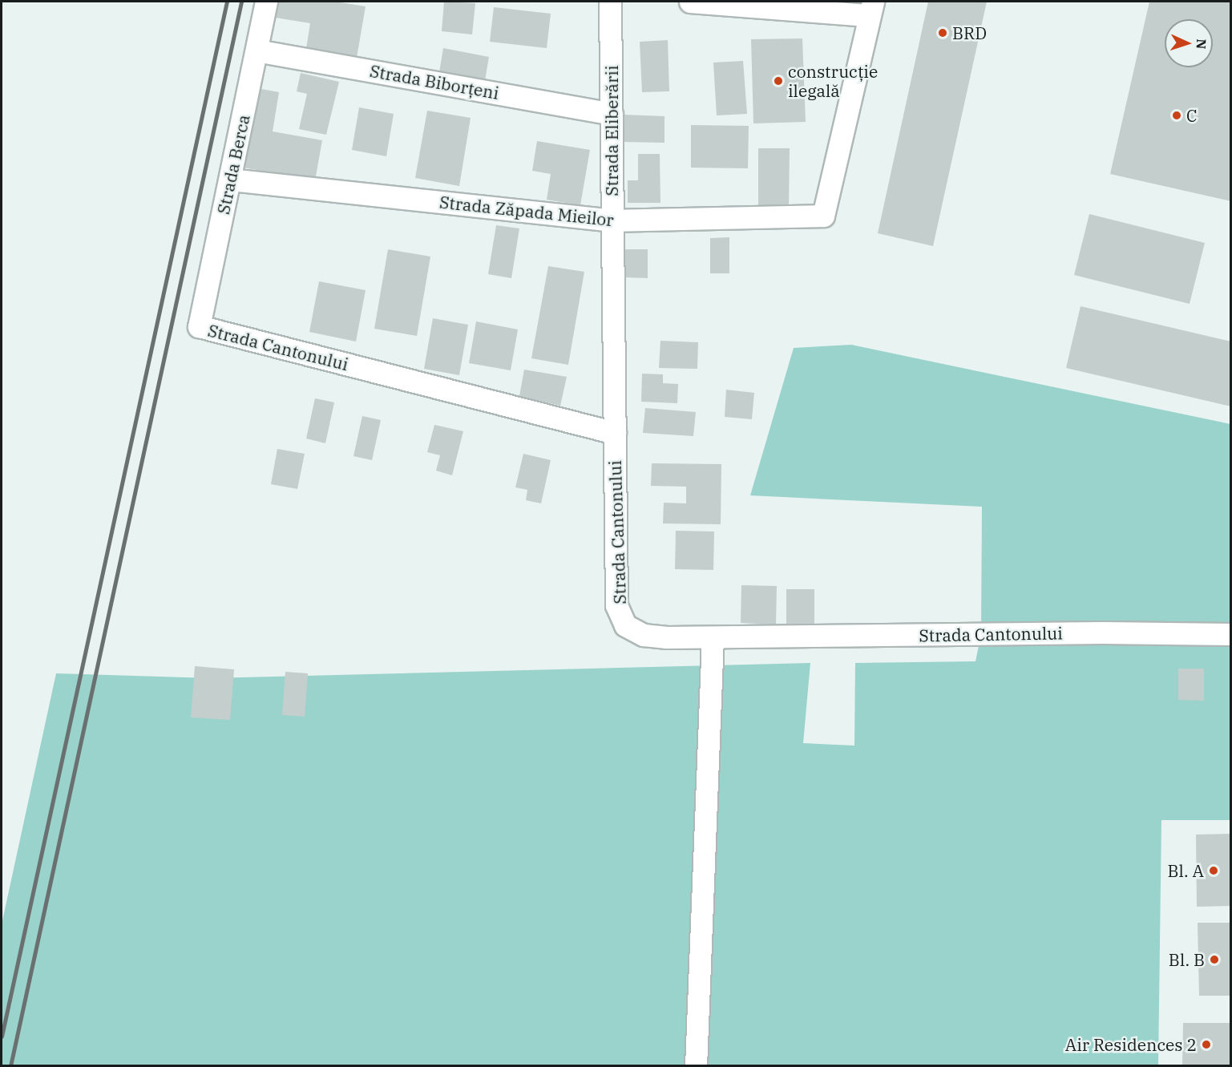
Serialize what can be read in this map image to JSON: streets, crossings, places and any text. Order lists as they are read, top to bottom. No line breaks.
{"streets":{"street":["Strada Biborțeni","Strada Eliberării","Strada Berca","Strada Zăpada Mieilor","Strada Cantonului"]},"crossings":[["Strada Biborțeni","Strada Eliberării"],["Strada Biborțeni","Strada Berca"],["Strada Eliberării","Strada Zăpada Mieilor"],["Strada Eliberării","Strada Cantonului"],["Strada Berca","Strada Zăpada Mieilor"],["Strada Berca","Strada Cantonului"]],"places":["BRD","construcție ilegală","C","Bl. A","Bl. B","Air Residences 2"],"north":"right"}
